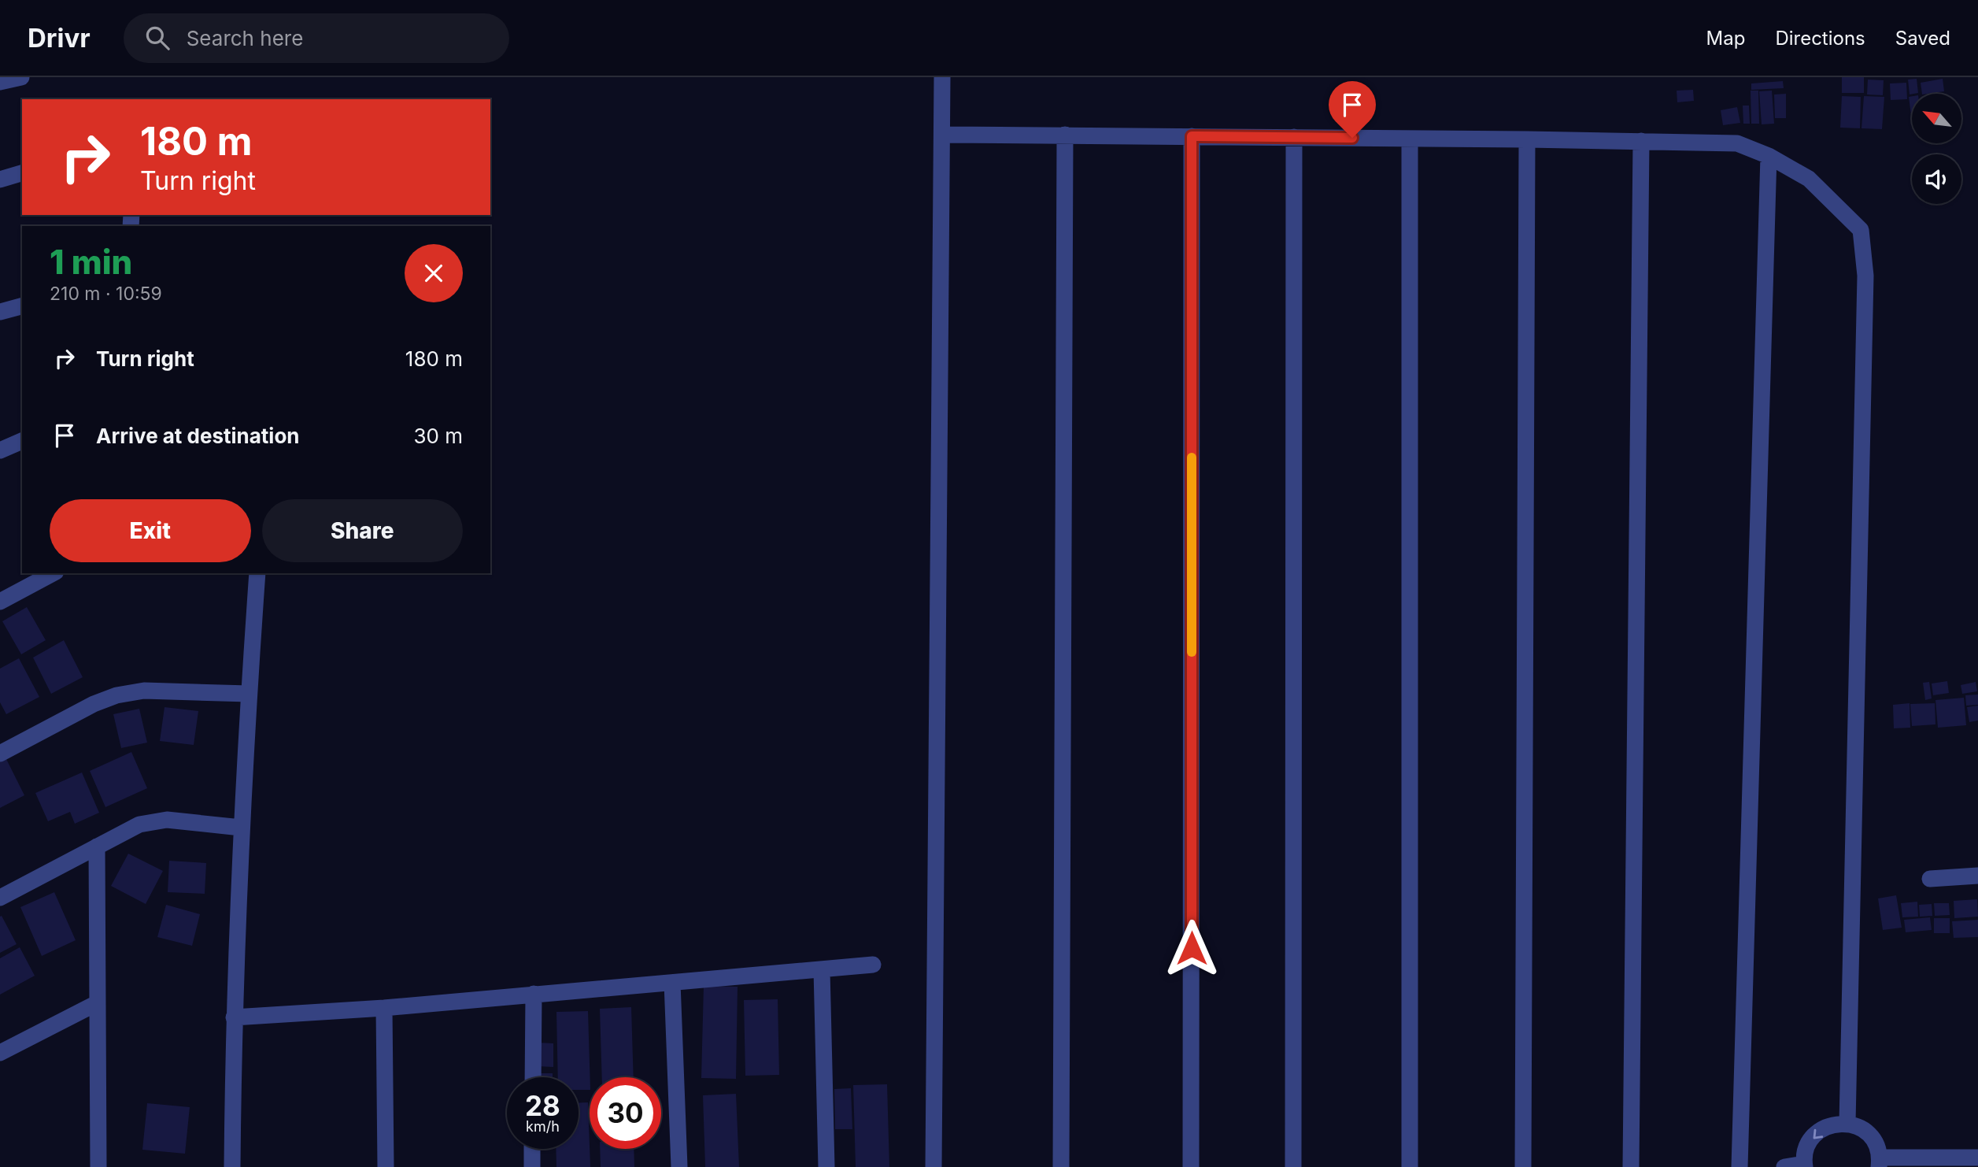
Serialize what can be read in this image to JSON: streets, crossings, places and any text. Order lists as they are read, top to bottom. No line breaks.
{"north":"top left","page":{"header":"Drivr","search":"Search here","nav":["Map","Directions","Saved"],"turn":["180 m","Turn right"],"heading":["1 min","210 m · 10:59"],"list":[{"name":"Turn right","value":"180 m"},{"name":"Arrive at destination","value":"30 m"}],"buttons":["Exit","Share"],"speed":"28 km/h","limit":"30"}}
